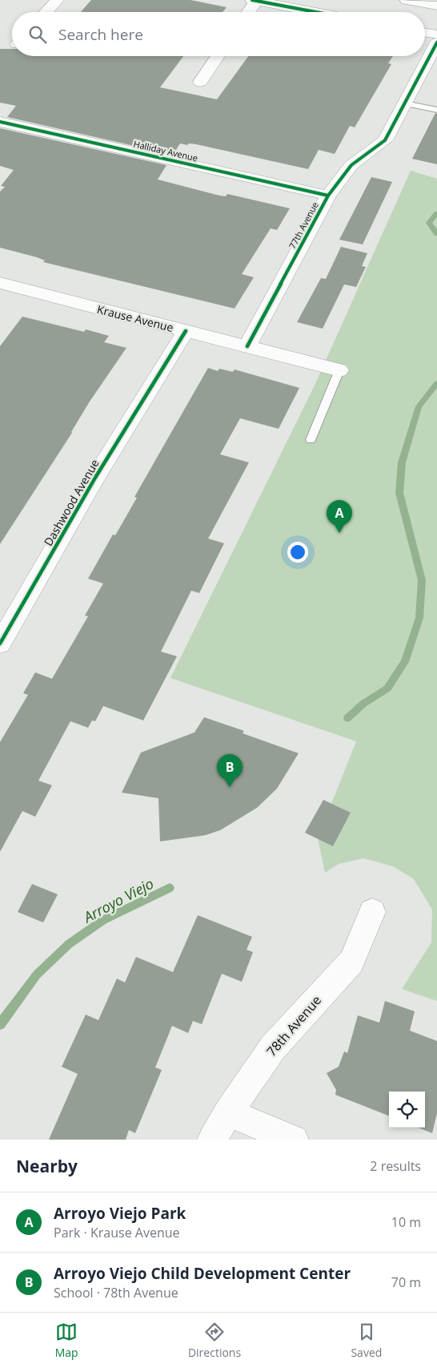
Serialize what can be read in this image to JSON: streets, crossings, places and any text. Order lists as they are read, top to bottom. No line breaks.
{"streets":{"street":["Halliday Avenue","77th Avenue","Krause Avenue","Dashwood Avenue","78th Avenue"]},"crossings":[["Halliday Avenue","77th Avenue"],["77th Avenue","Krause Avenue"],["Krause Avenue","Dashwood Avenue"]],"water":["Arroyo Viejo"],"page":{"search":"Search here","pins":["A","B"],"heading":["Nearby","2 results"],"list":[{"mark":"A","name":"Arroyo Viejo Park","note":"Park · Krause Avenue","value":"10 m"},{"mark":"B","name":"Arroyo Viejo Child Development Center","note":"School · 78th Avenue","value":"70 m"}],"nav":["Map","Directions","Saved"]}}
